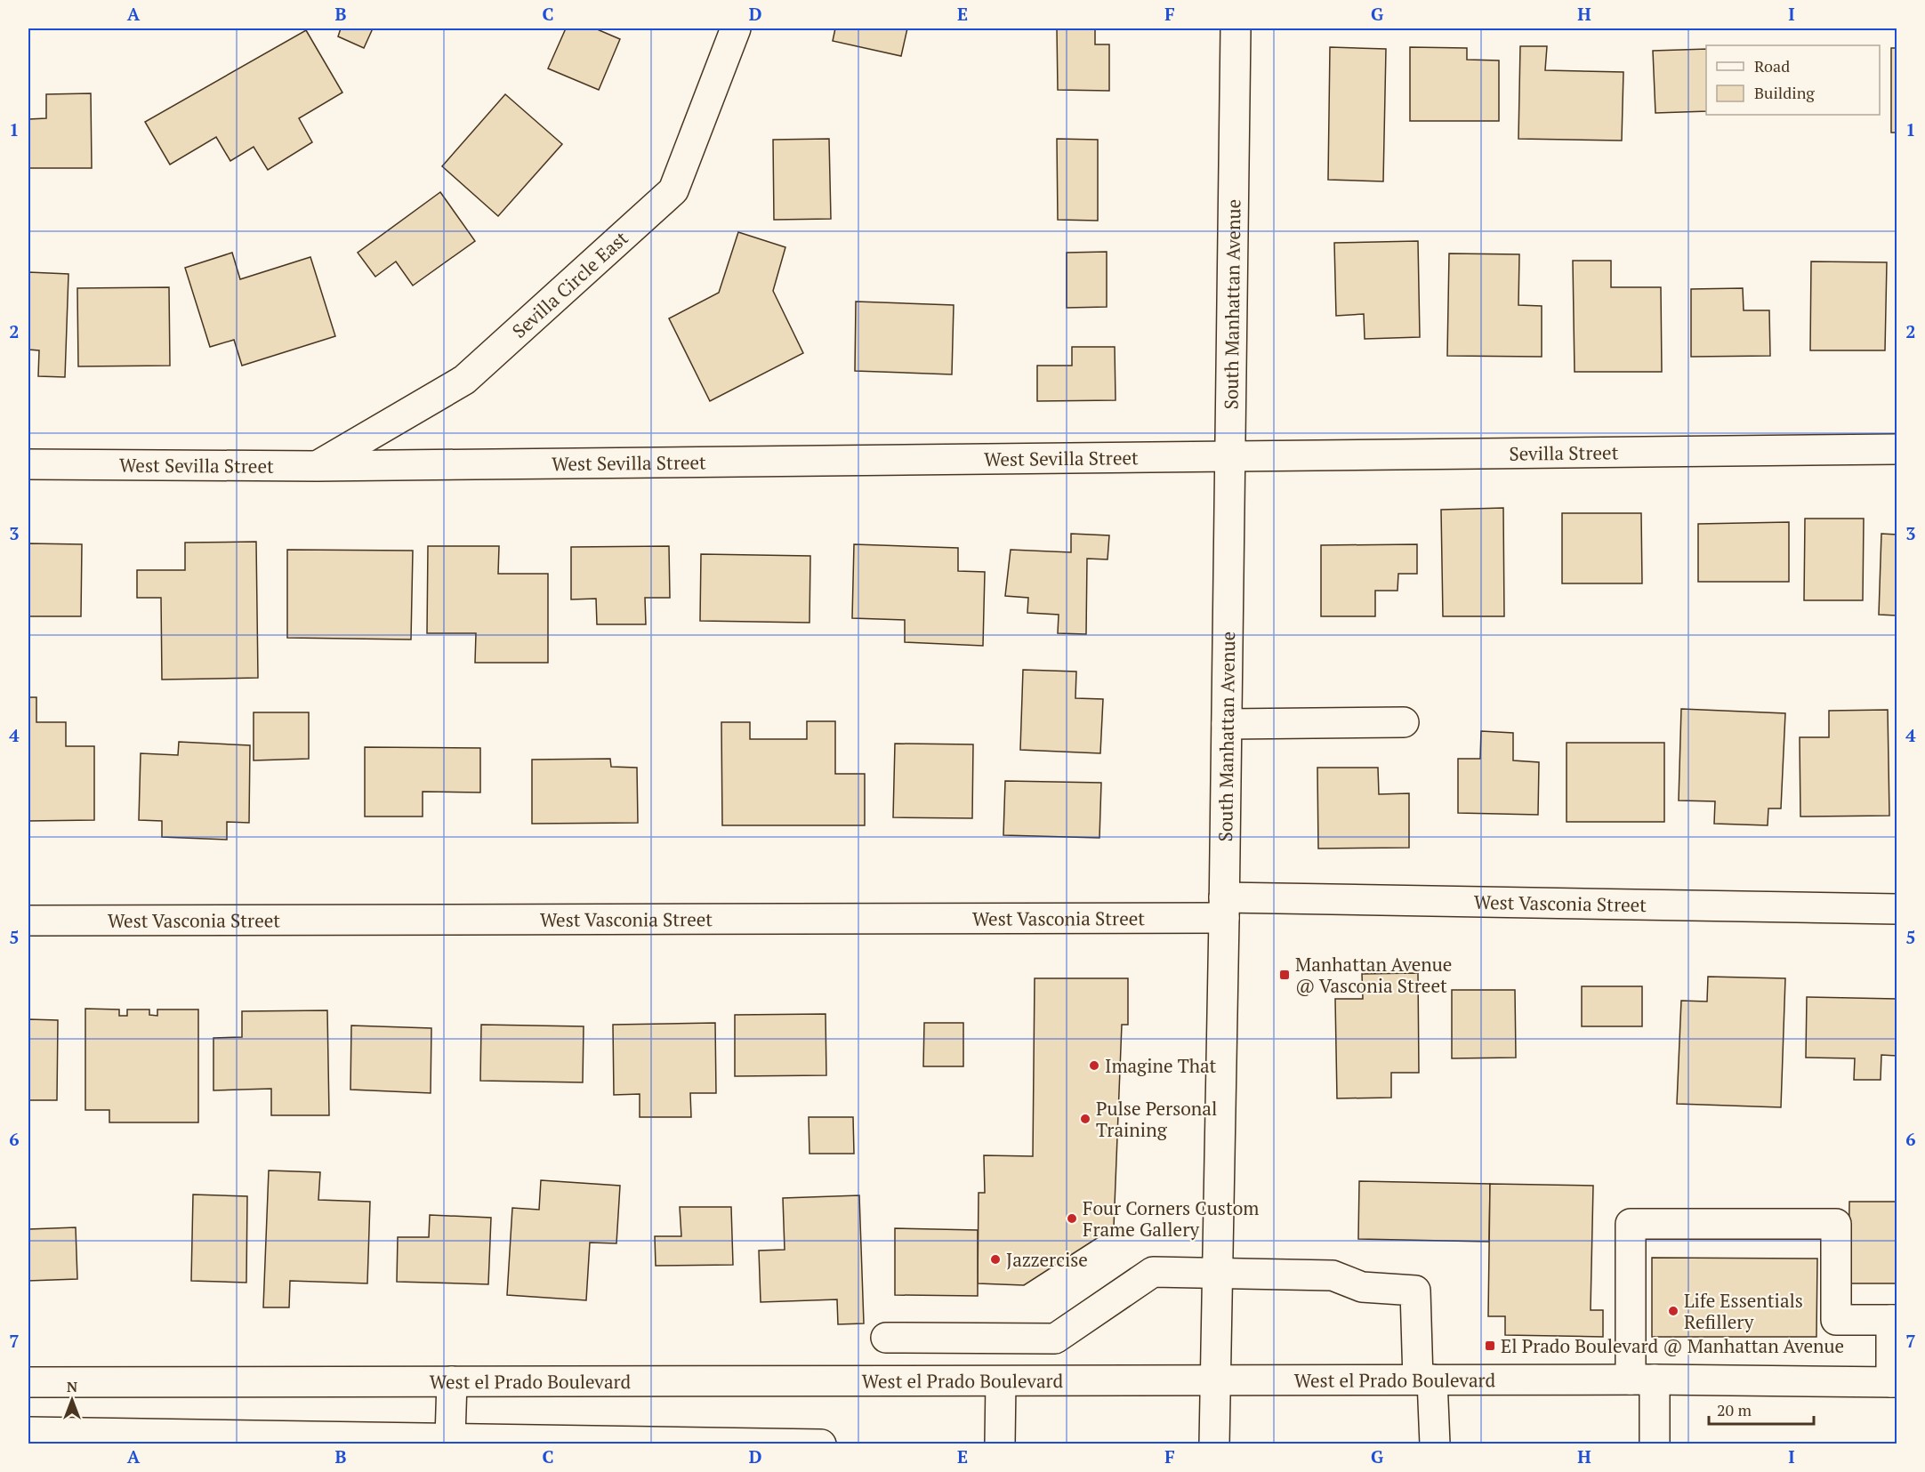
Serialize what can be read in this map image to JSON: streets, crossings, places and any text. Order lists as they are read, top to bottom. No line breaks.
{"streets":{"street":["Sevilla Circle East","South Manhattan Avenue","Sevilla Street","West Sevilla Street","West Vasconia Street","West el Prado Boulevard"]},"crossings":[["Sevilla Circle East","West Sevilla Street"],["South Manhattan Avenue","Sevilla Street"],["South Manhattan Avenue","West Sevilla Street"],["South Manhattan Avenue","West Vasconia Street"],["South Manhattan Avenue","West el Prado Boulevard"],["Sevilla Street","West Sevilla Street"]],"places":{"transit":["Manhattan Avenue @ Vasconia Street","El Prado Boulevard @ Manhattan Avenue"],"other":["Imagine That","Pulse Personal Training","Four Corners Custom Frame Gallery","Jazzercise","Life Essentials Refillery"]},"legend":["Road","Building"],"scale_bar":"20 m","north":"top","grid":{"columns":["A","B","C","D","E","F","G","H","I"],"rows":["1","2","3","4","5","6","7"]}}
